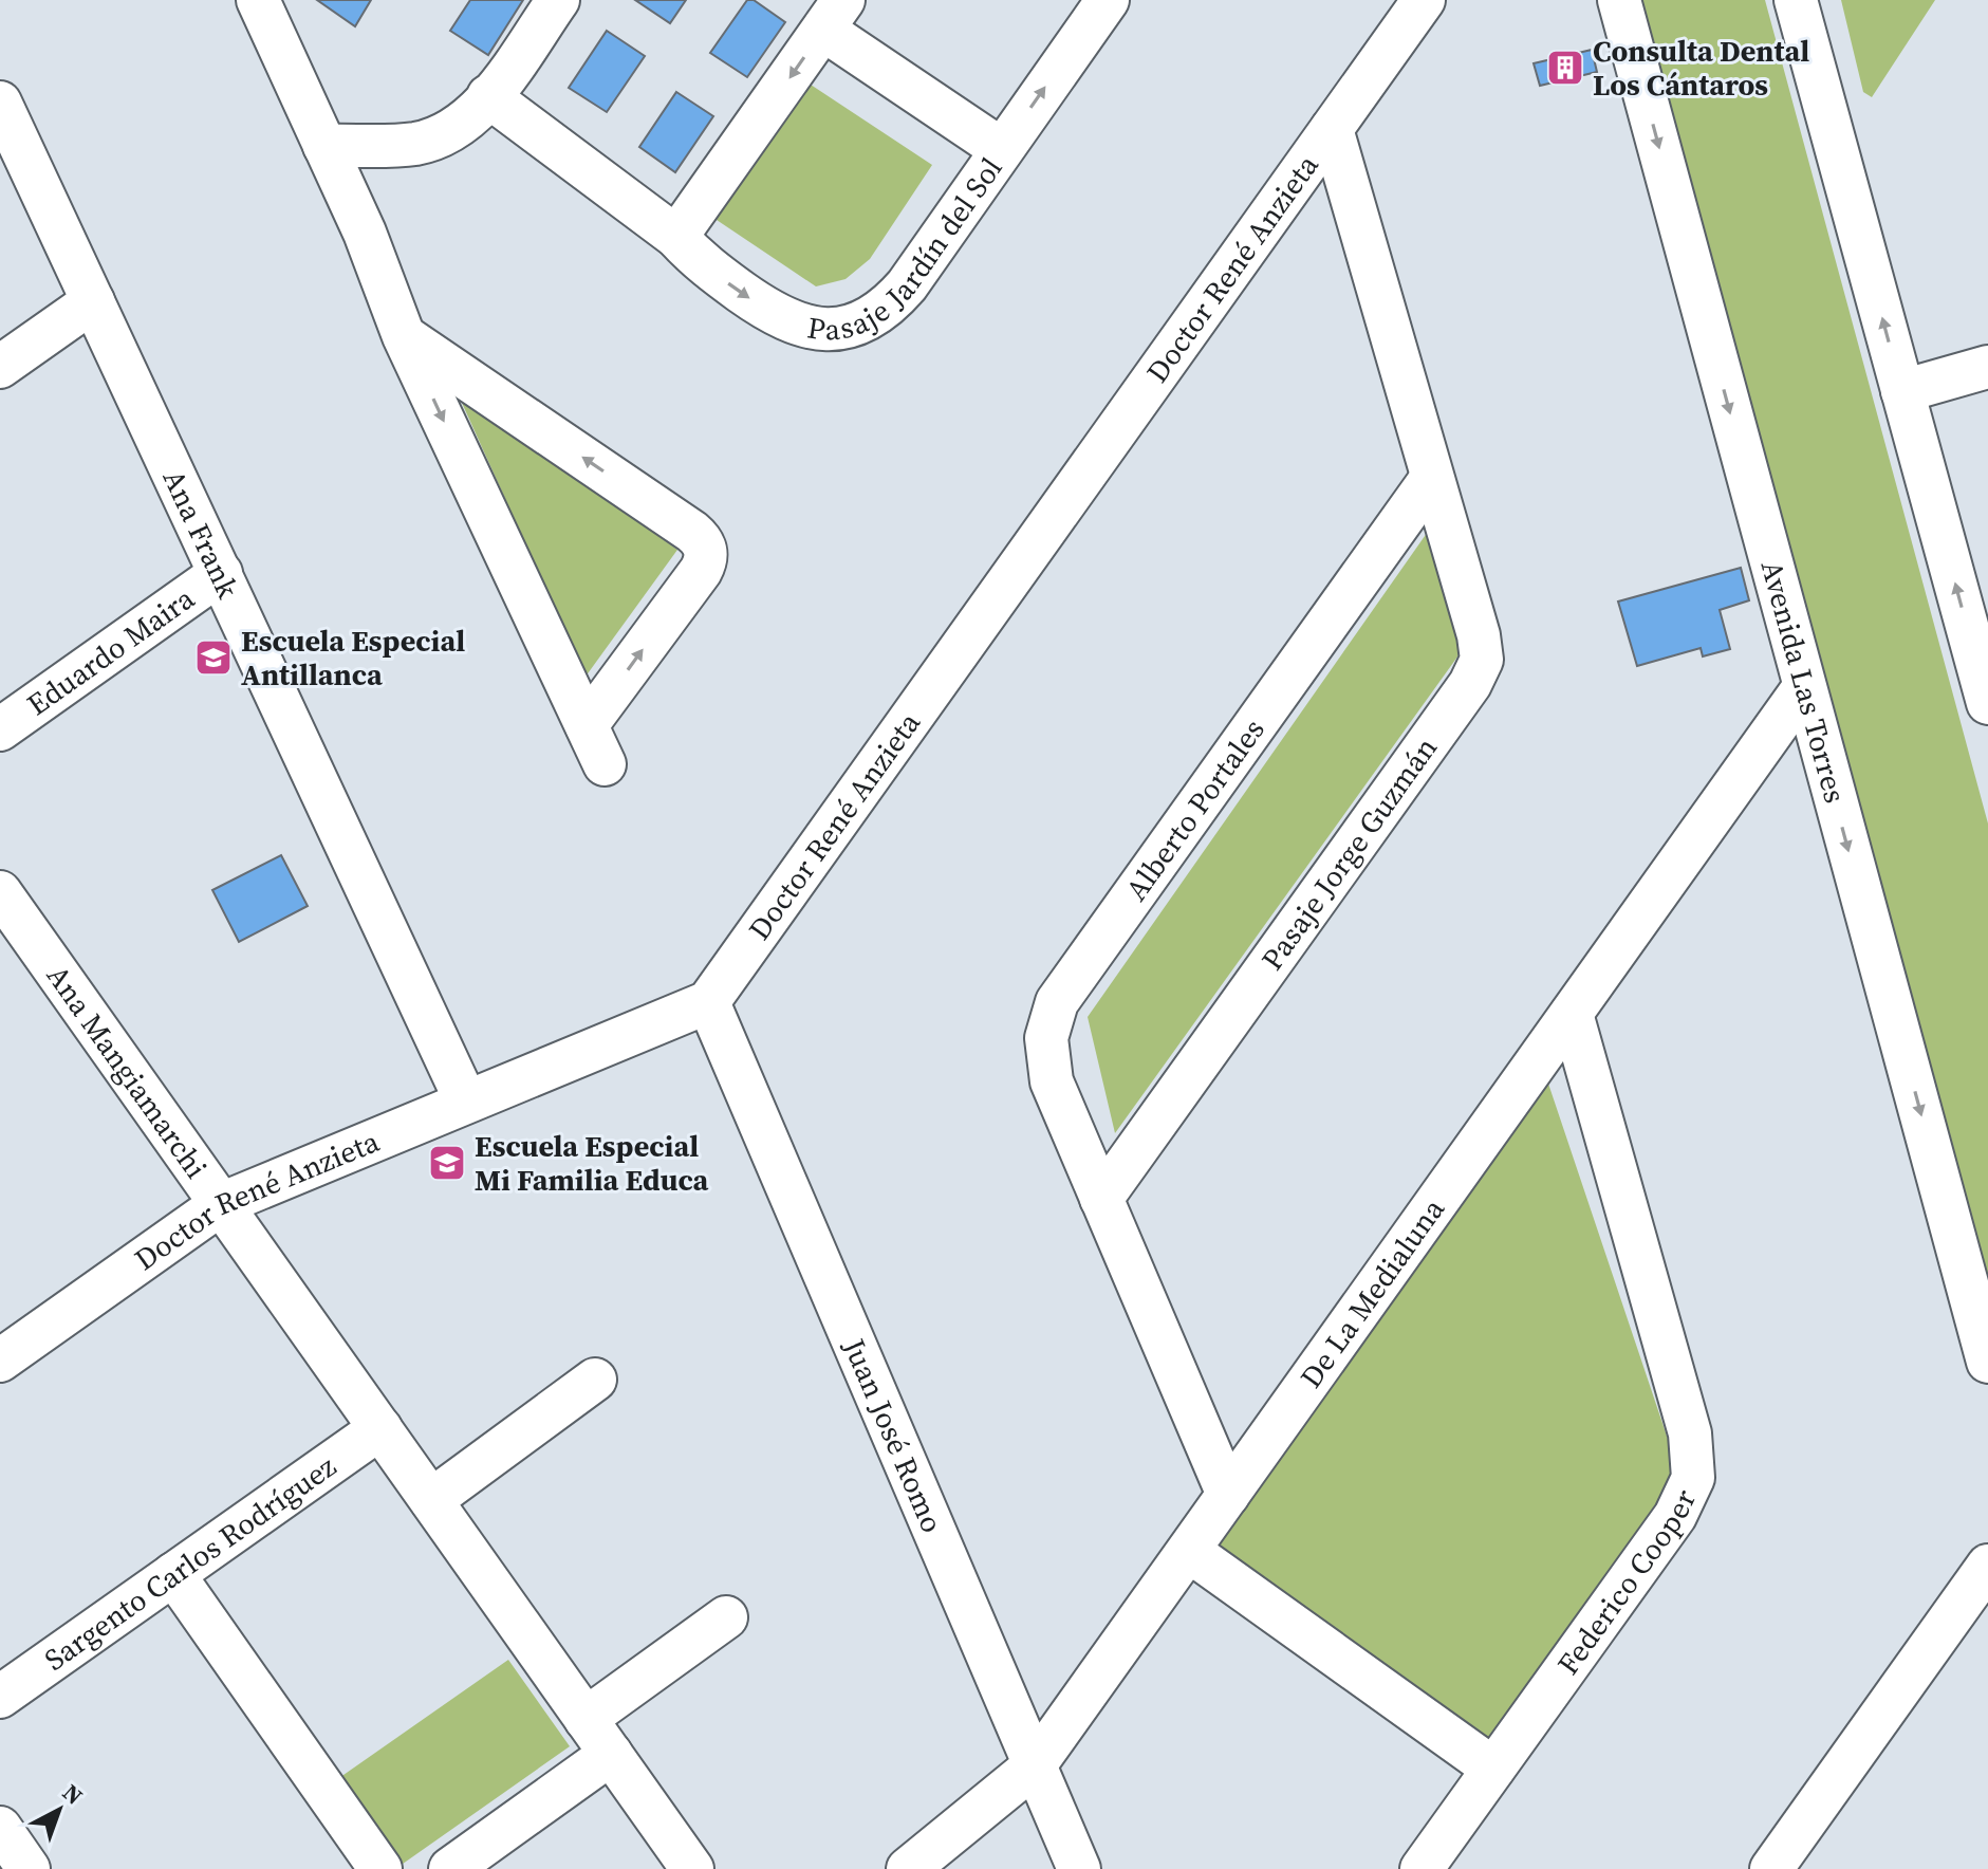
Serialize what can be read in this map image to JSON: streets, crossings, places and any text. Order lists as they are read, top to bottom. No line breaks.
{"streets":{"street":["Pasaje Jardín del Sol","Doctor René Anzieta","Ana Frank","Eduardo Maira","Avenida Las Torres","Alberto Portales","Pasaje Jorge Guzmán","Ana Mangiamarchi","De La Medialuna","Juan José Romo","Sargento Carlos Rodríguez","Federico Cooper"]},"crossings":[["Doctor René Anzieta","Ana Frank"],["Doctor René Anzieta","Ana Mangiamarchi"],["Doctor René Anzieta","Juan José Romo"],["Ana Frank","Eduardo Maira"],["Avenida Las Torres","De La Medialuna"],["Alberto Portales","Pasaje Jorge Guzmán"],["Alberto Portales","De La Medialuna"],["Ana Mangiamarchi","Sargento Carlos Rodríguez"],["De La Medialuna","Juan José Romo"],["De La Medialuna","Federico Cooper"]],"places":{"building":["Consulta Dental Los Cántaros"],"school or university":["Escuela Especial Antillanca","Escuela Especial Mi Familia Educa"]},"north":"top right"}
